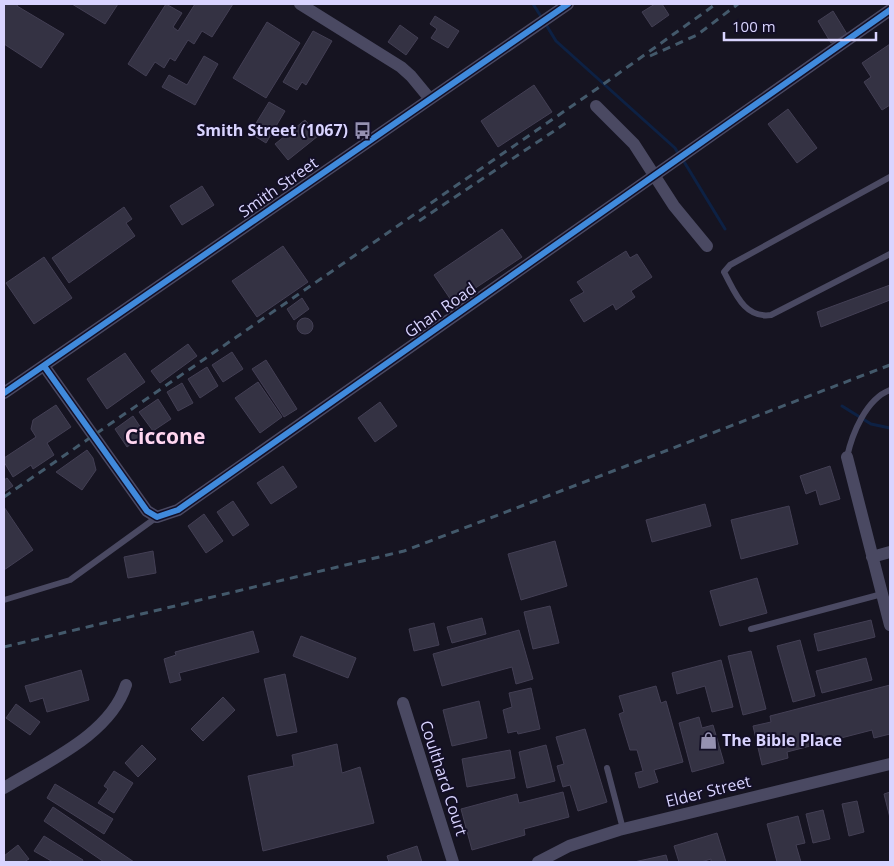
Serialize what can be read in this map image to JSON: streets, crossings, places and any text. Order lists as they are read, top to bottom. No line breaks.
{"streets":{"street":["Smith Street","Ghan Road","Coulthard Court","Elder Street"]},"districts":["Ciccone"],"places":{"bus stop":["Smith Street (1067)"],"shop":["The Bible Place"]},"scale_bar":"100 m"}
